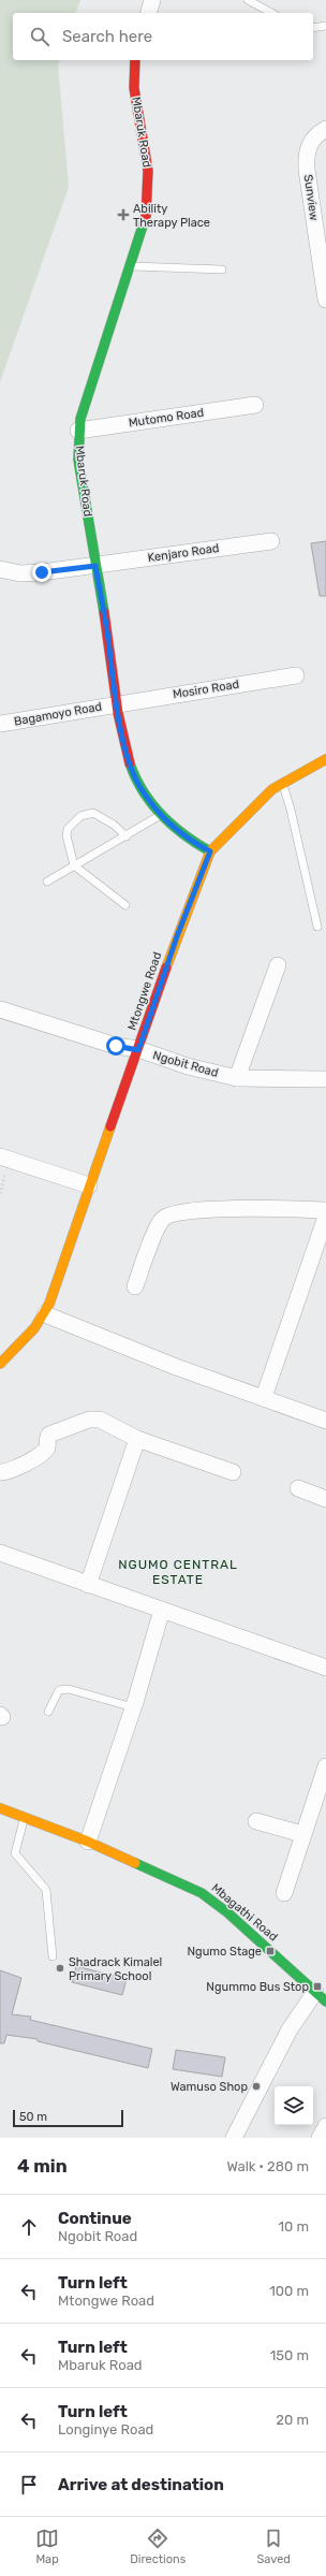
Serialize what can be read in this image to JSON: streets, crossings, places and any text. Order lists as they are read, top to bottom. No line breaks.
{"streets":{"street":["Mbaruk Road","Sunview","Mutomo Road","Kenjaro Road","Mosiro Road","Bagamoyo Road","Mtongwe Road","Ngobit Road","Mbagathi Road"]},"crossings":[["Mbaruk Road","Mutomo Road"],["Mbaruk Road","Kenjaro Road"],["Mbaruk Road","Mosiro Road"],["Mbaruk Road","Bagamoyo Road"],["Mbaruk Road","Mtongwe Road"],["Mosiro Road","Bagamoyo Road"],["Mtongwe Road","Ngobit Road"]],"districts":["NGUMO CENTRAL ESTATE"],"places":{"health":["Ability Therapy Place"],"transit":["Ngumo Stage","Ngummo Bus Stop"],"other":["Shadrack Kimalel Primary School","Wamuso Shop"]},"scale_bar":"50 m","page":{"search":"Search here","scale":"50 m","heading":["4 min","Walk · 280 m"],"list":[["Continue","Ngobit Road","10 m"],["Turn left","Mtongwe Road","100 m"],["Turn left","Mbaruk Road","150 m"],["Turn left","Longinye Road","20 m"],"Arrive at destination"],"nav":["Map","Directions","Saved"]}}
